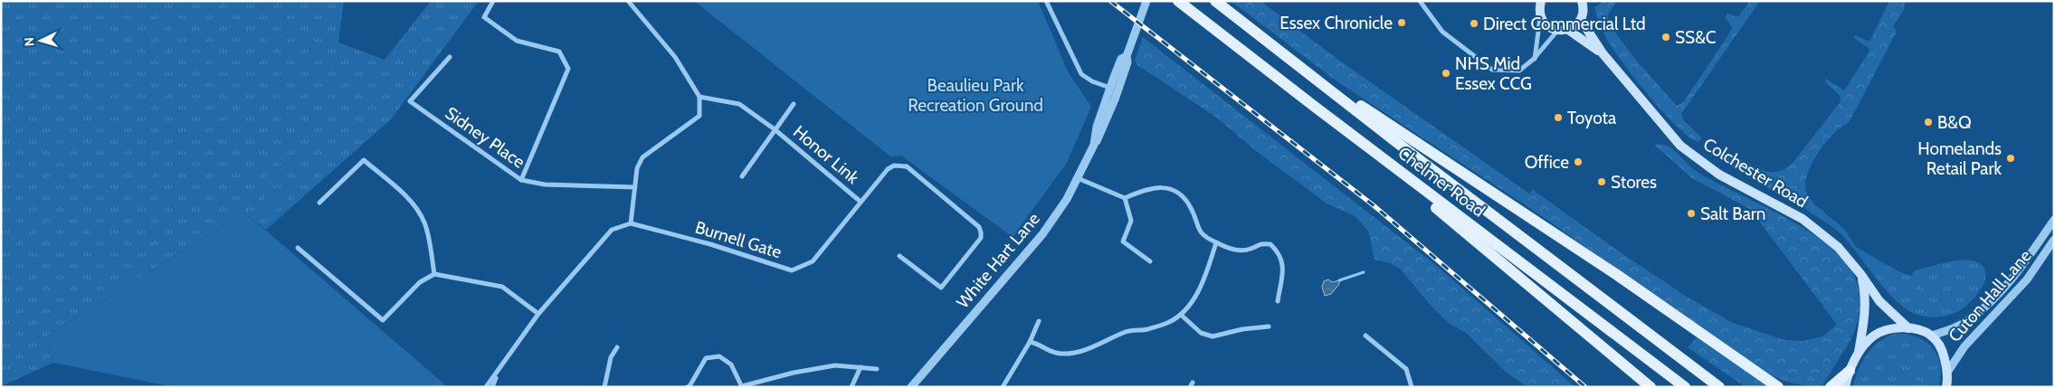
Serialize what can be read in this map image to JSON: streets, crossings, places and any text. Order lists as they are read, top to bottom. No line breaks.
{"streets":{"main road":["Colchester Road","Chelmer Road"],"street":["Sidney Place","Honor Link","Burnell Gate","White Hart Lane","Cuton Hall Lane"]},"crossings":[["Honor Link","Burnell Gate"]],"parks":["Beaulieu Park Recreation Ground"],"places":["Essex Chronicle","Direct Commercial Ltd","SS&C","NHS Mid Essex CCG","Toyota","B&Q","Homelands Retail Park","Office","Stores","Salt Barn"],"north":"left"}
